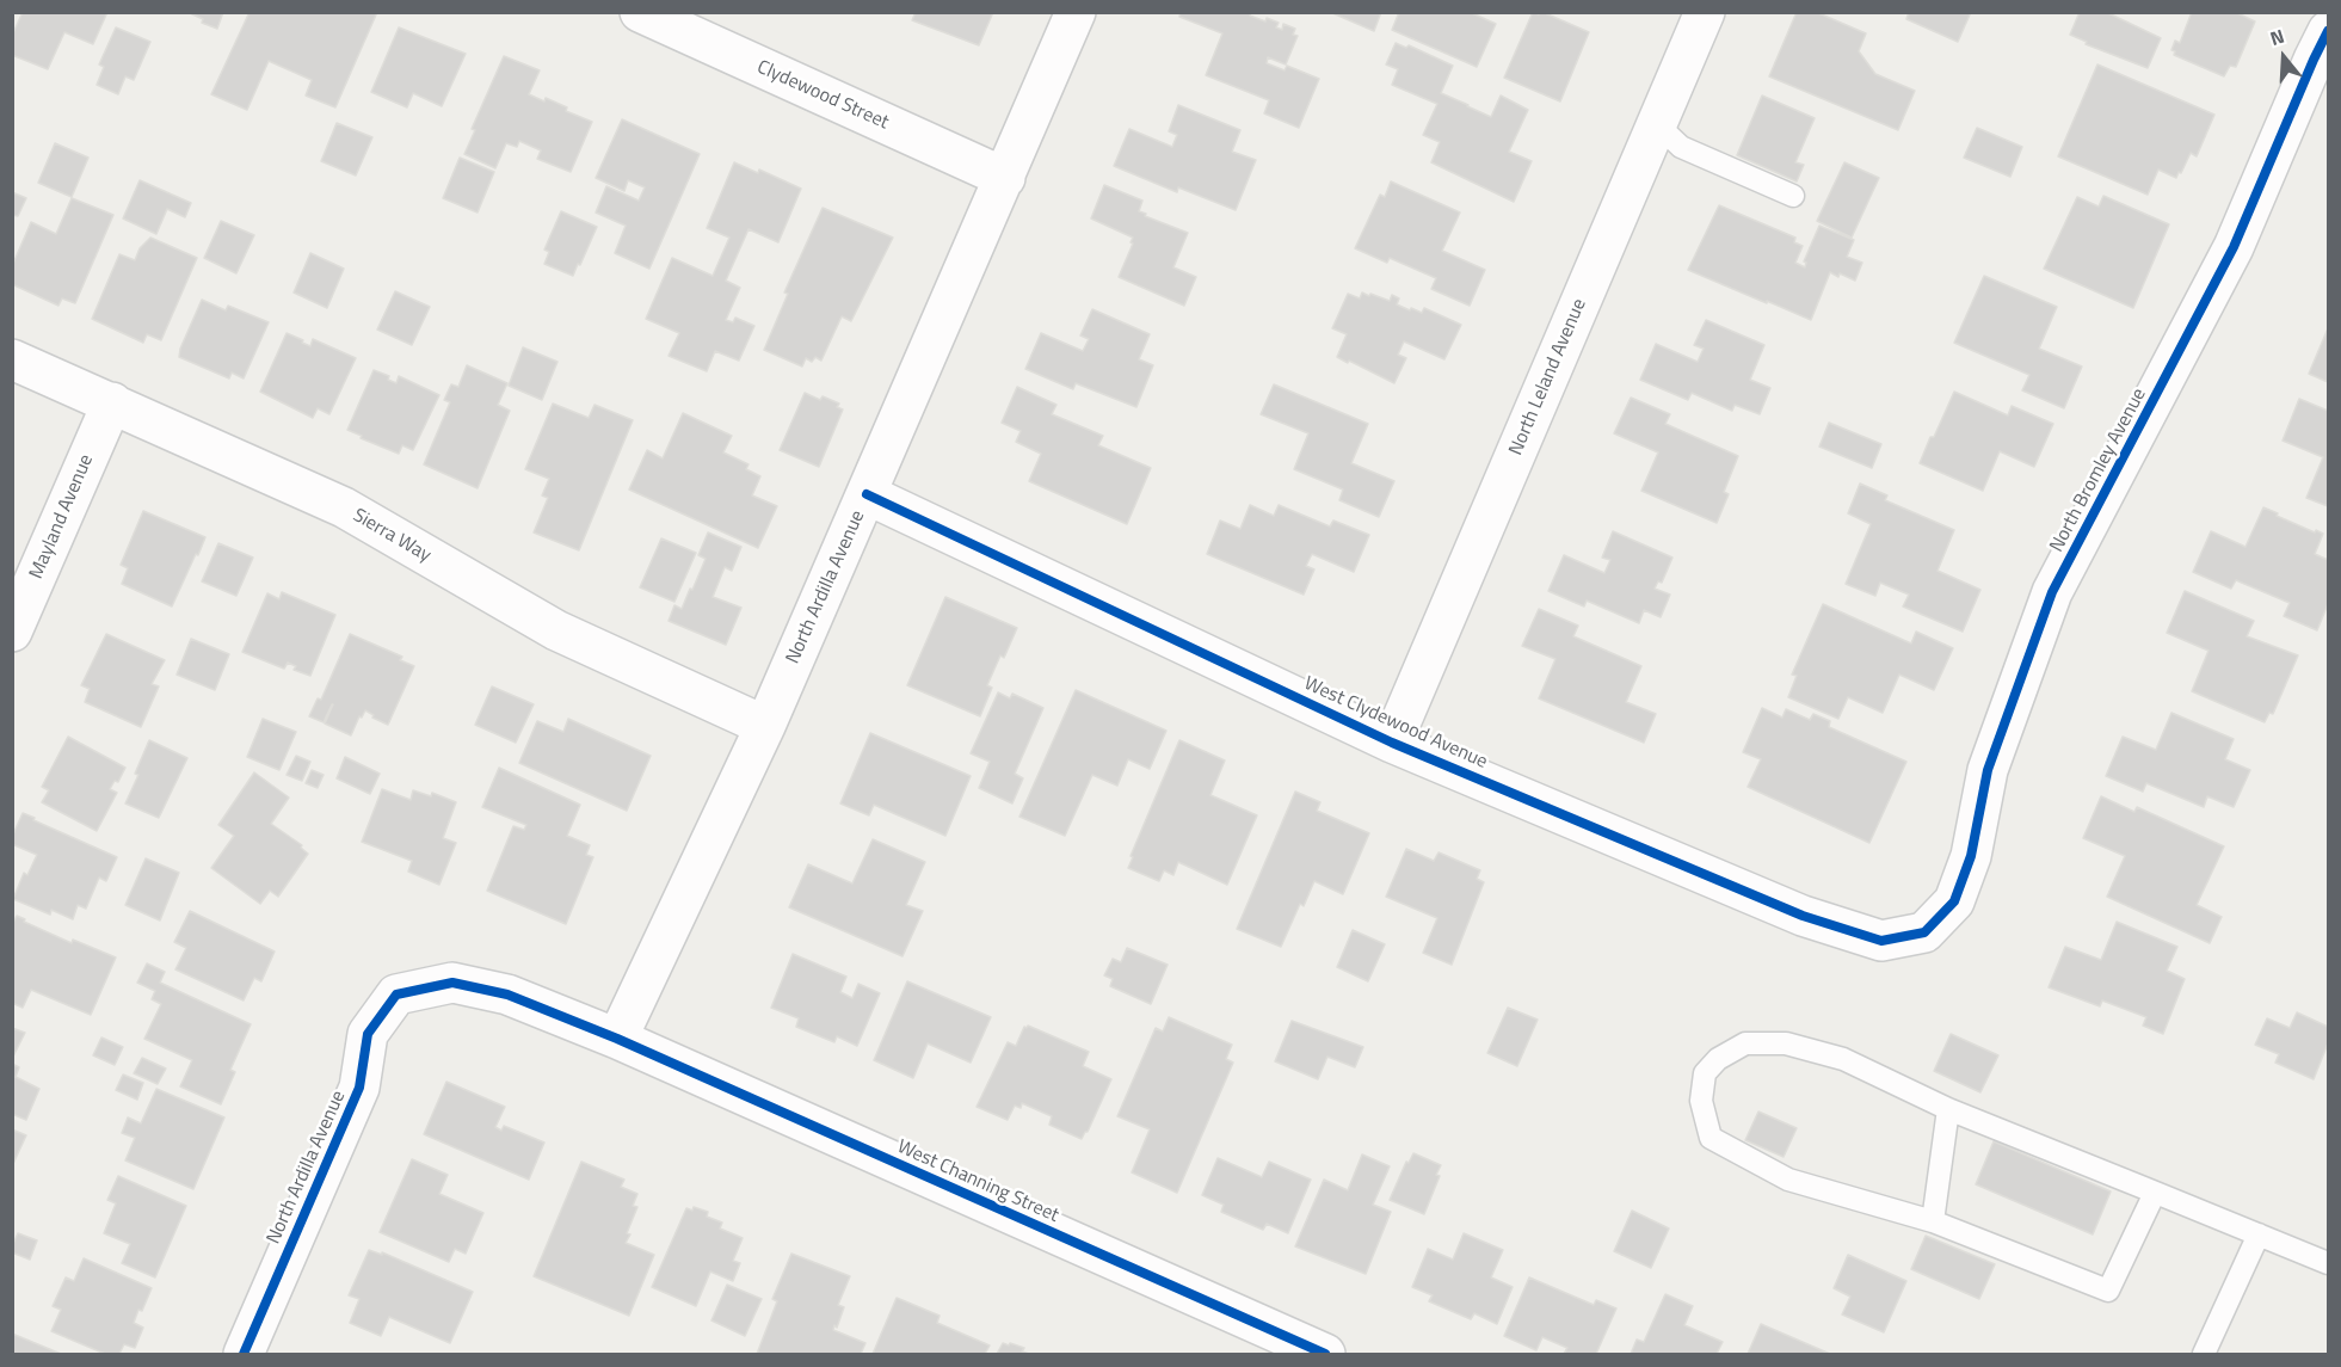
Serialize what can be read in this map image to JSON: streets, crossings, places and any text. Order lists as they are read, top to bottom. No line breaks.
{"streets":{"street":["Clydewood Street","North Leland Avenue","North Bromley Avenue","Mayland Avenue","Sierra Way","North Ardilla Avenue","West Clydewood Avenue","West Channing Street"]},"crossings":[["Clydewood Street","North Ardilla Avenue"],["North Leland Avenue","West Clydewood Avenue"],["North Bromley Avenue","West Clydewood Avenue"],["Mayland Avenue","Sierra Way"],["Sierra Way","North Ardilla Avenue"],["North Ardilla Avenue","West Clydewood Avenue"],["North Ardilla Avenue","West Channing Street"]],"north":"top"}
